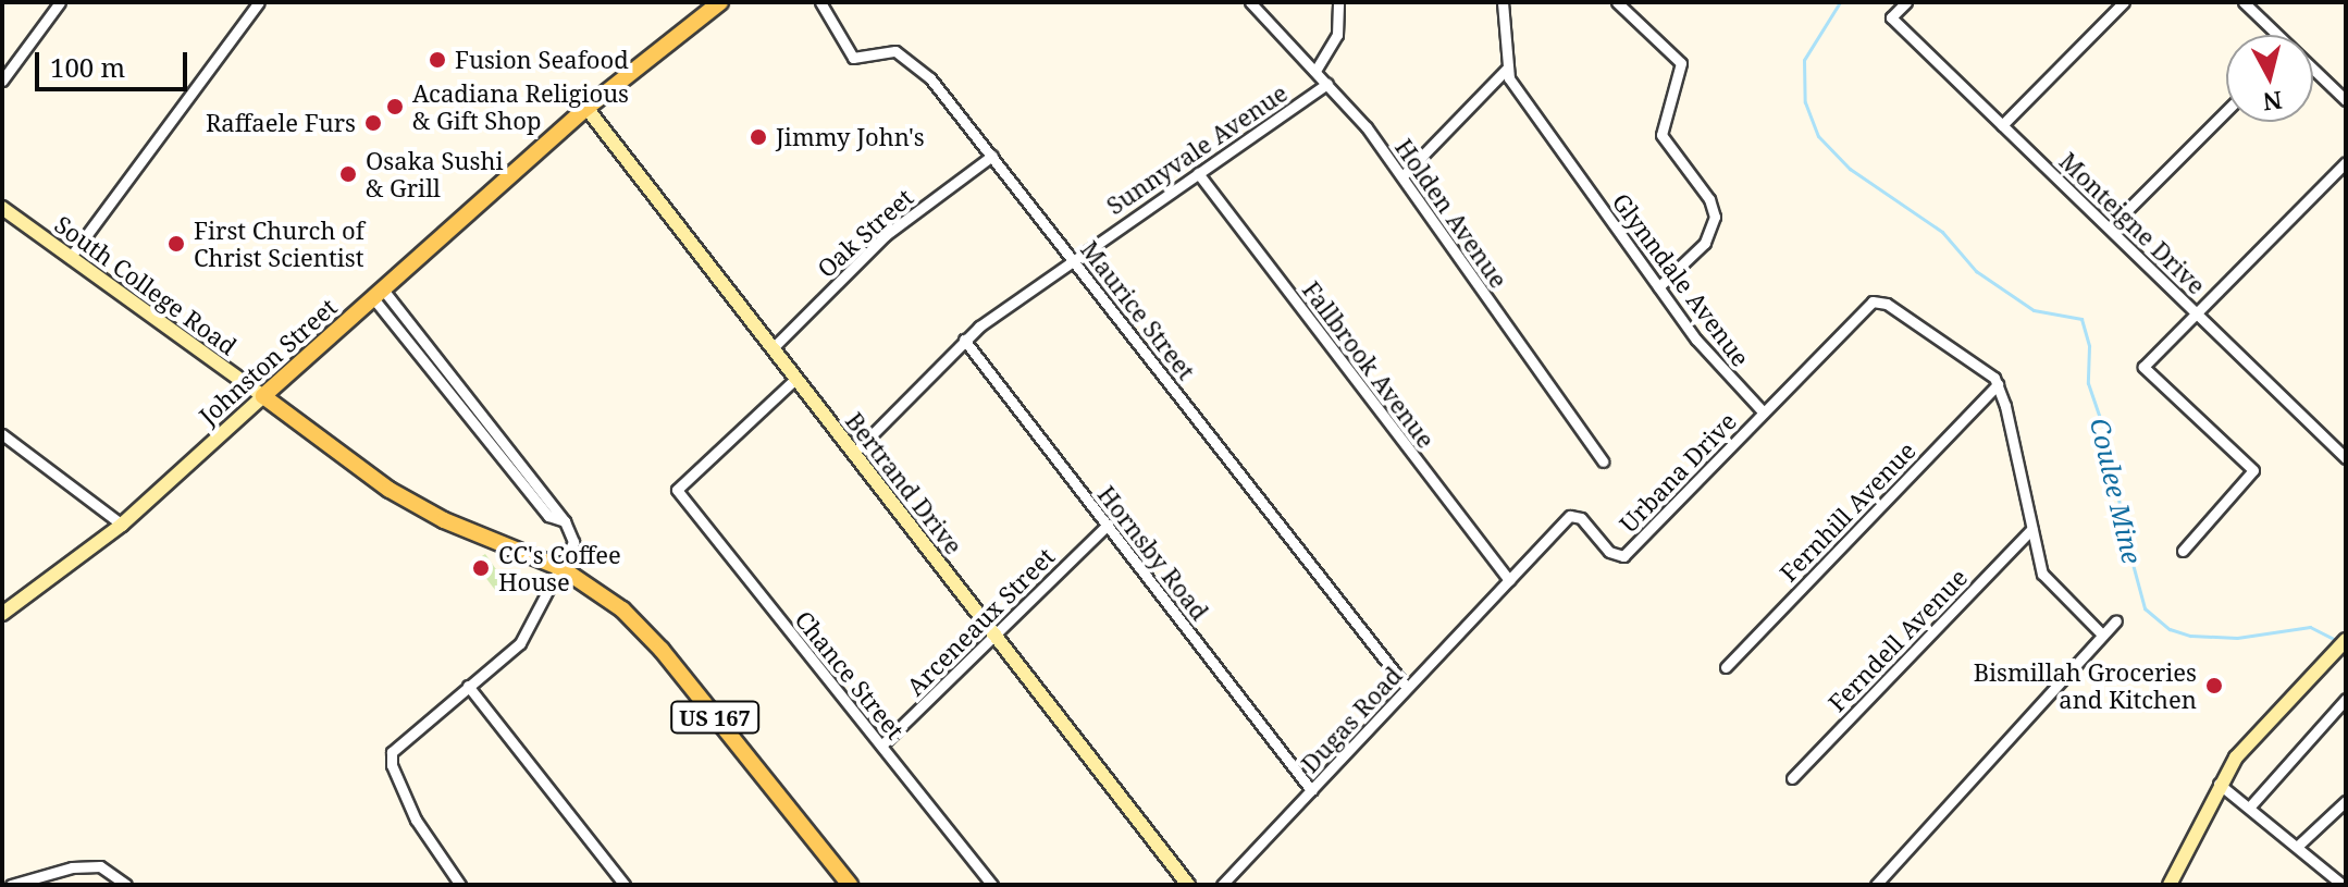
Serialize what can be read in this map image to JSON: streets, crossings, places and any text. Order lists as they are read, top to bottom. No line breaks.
{"streets":{"main road":["South College Road","Johnston Street","Bertrand Drive","US 167"],"street":["Sunnyvale Avenue","Holden Avenue","Monteigne Drive","Oak Street","Glynndale Avenue","Maurice Street","Fallbrook Avenue","Urbana Drive","Fernhill Avenue","Hornsby Road","Arceneaux Street","Ferndell Avenue","Chance Street","Dugas Road"]},"crossings":[["Sunnyvale Avenue","Holden Avenue"],["Sunnyvale Avenue","Maurice Street"],["Sunnyvale Avenue","Fallbrook Avenue"],["Sunnyvale Avenue","Bertrand Drive"],["Sunnyvale Avenue","Hornsby Road"],["Oak Street","Maurice Street"],["Oak Street","Bertrand Drive"],["Glynndale Avenue","Urbana Drive"],["South College Road","Johnston Street"],["South College Road","US 167"],["Maurice Street","Dugas Road"],["Johnston Street","Bertrand Drive"],["Johnston Street","US 167"],["Fallbrook Avenue","Urbana Drive"],["Fallbrook Avenue","Dugas Road"],["Urbana Drive","Dugas Road"],["Bertrand Drive","Arceneaux Street"],["Bertrand Drive","Chance Street"],["Hornsby Road","Arceneaux Street"],["Hornsby Road","Dugas Road"],["Arceneaux Street","Chance Street"]],"water":["Coulee Mine"],"places":["Fusion Seafood","Acadiana Religious & Gift Shop","Raffaele Furs","Jimmy John's","Osaka Sushi & Grill","First Church of Christ Scientist","CC's Coffee House","Bismillah Groceries and Kitchen"],"scale_bar":"100 m","north":"bottom"}
